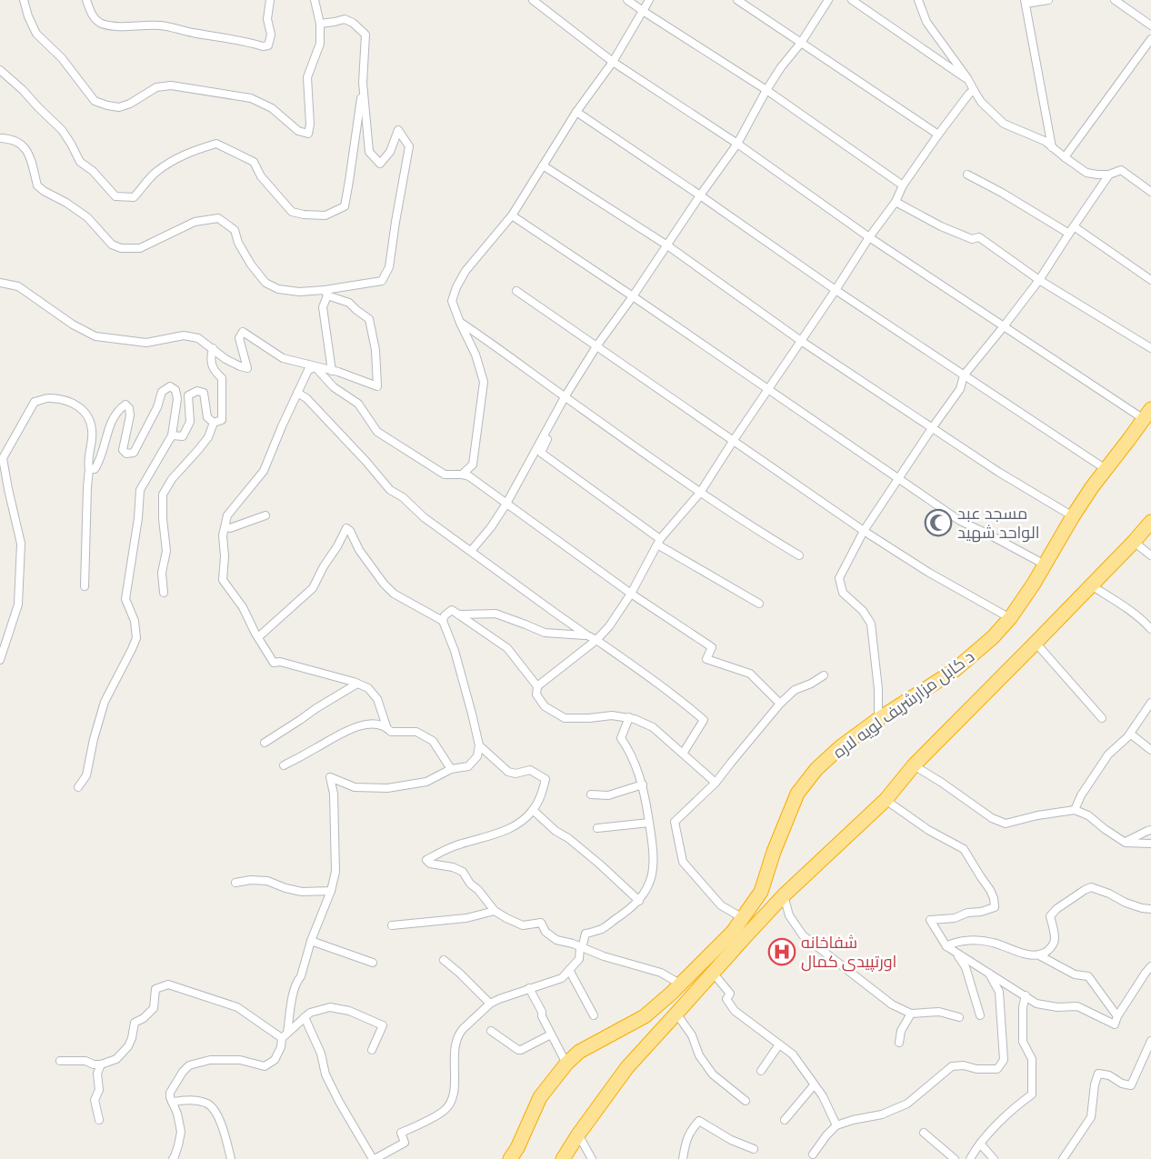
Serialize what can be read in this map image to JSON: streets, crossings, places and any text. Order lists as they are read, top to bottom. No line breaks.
{"streets":{"highway":["د کابل مزارشریف لویه لاره"]},"places":{"mosque":["مسجد عبد الواحد شهید"],"hospital":["شفاخانه اورتپیدی کمال"]}}
